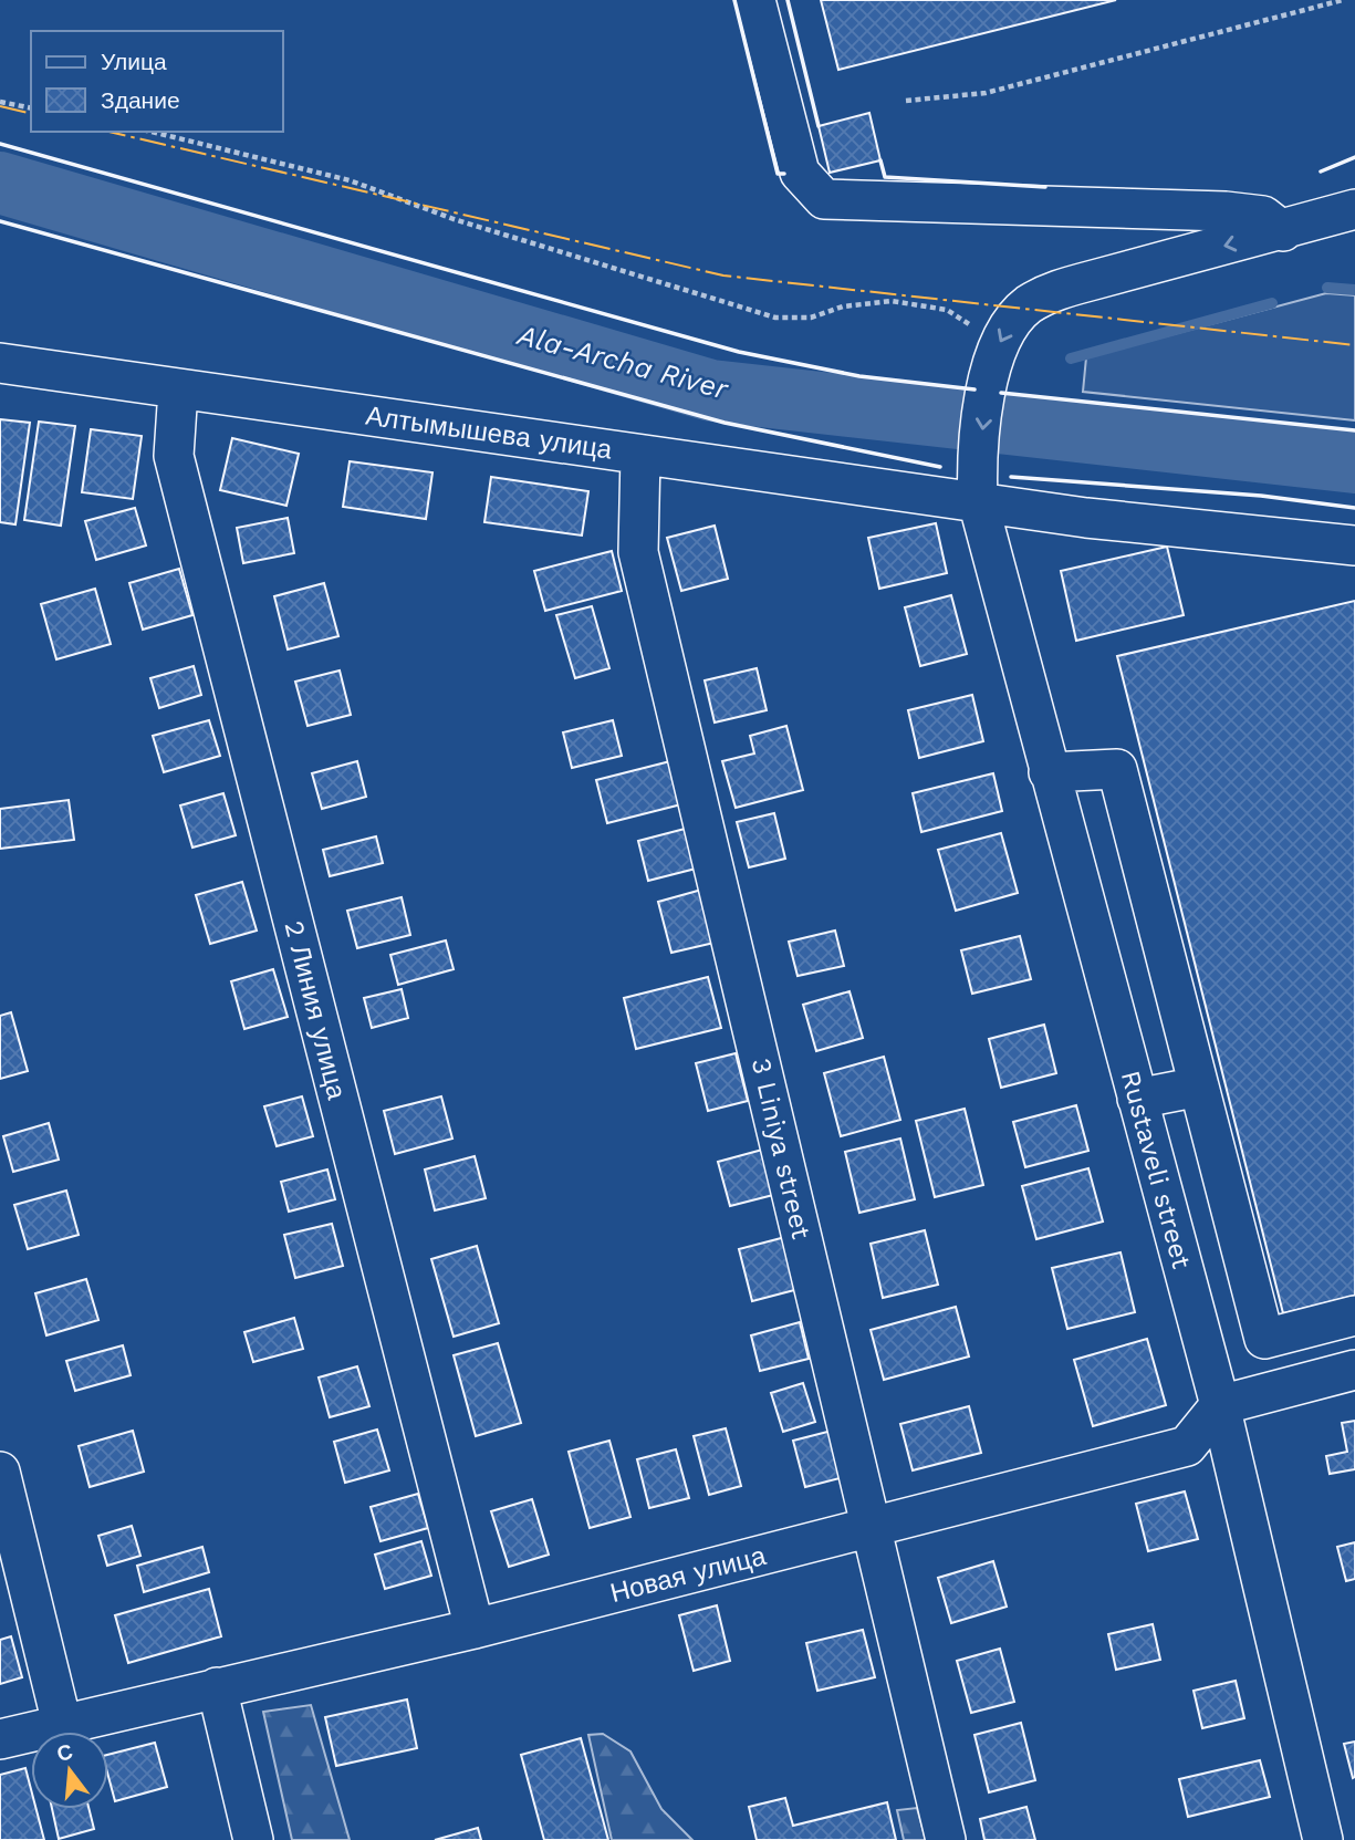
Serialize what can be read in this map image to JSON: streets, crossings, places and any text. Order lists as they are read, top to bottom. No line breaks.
{"streets":{"street":["Алтымышева улица","2 Линия улица","3 Liniya street","Rustaveli street","Новая улица"]},"crossings":[["Алтымышева улица","2 Линия улица"],["Алтымышева улица","3 Liniya street"],["Алтымышева улица","Rustaveli street"],["2 Линия улица","Новая улица"],["3 Liniya street","Новая улица"],["Rustaveli street","Новая улица"]],"water":["Ala-Archa River"],"legend":["Улица","Здание"],"north":"top"}
